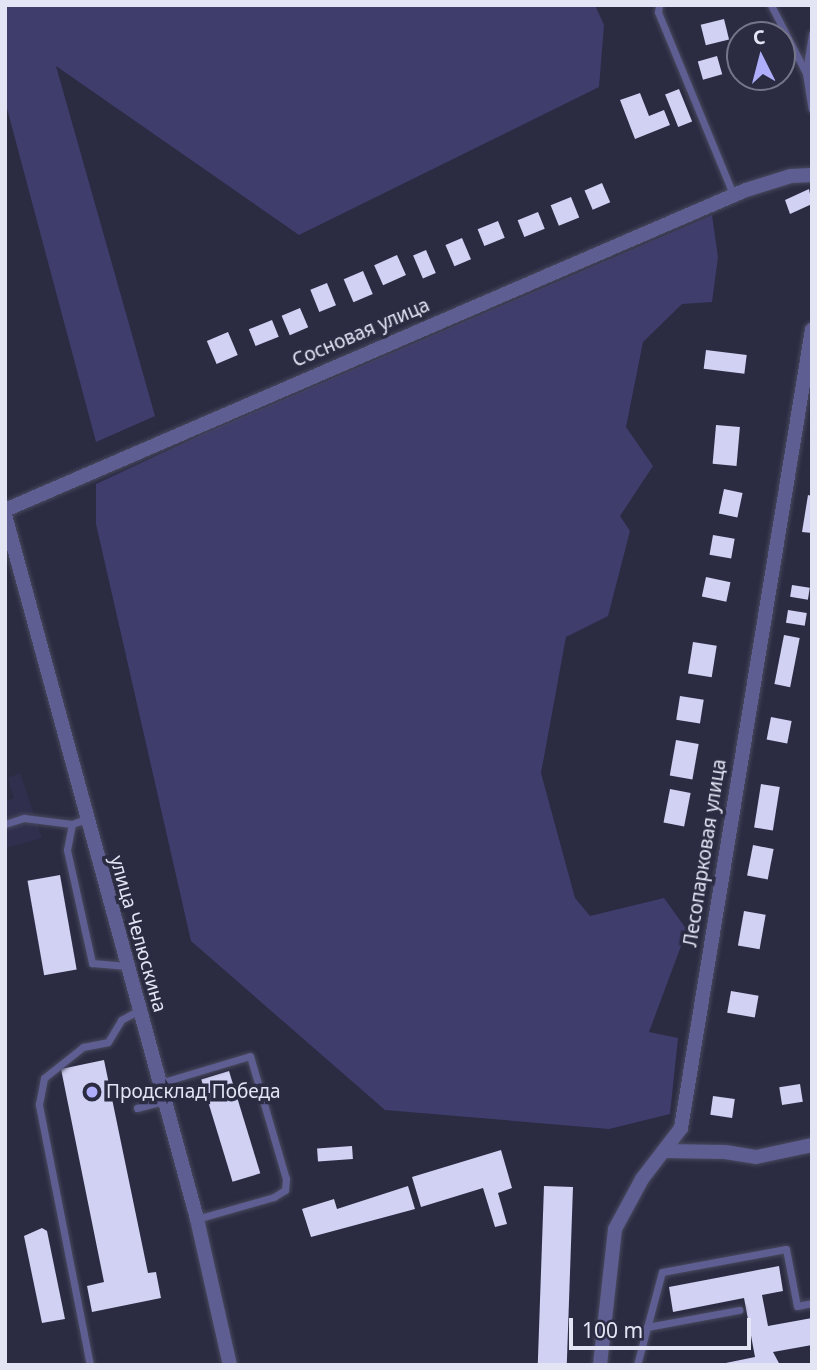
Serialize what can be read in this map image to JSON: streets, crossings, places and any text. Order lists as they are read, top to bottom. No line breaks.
{"streets":{"street":["Сосновая улица","Лесопарковая улица","улица Челюскина"]},"places":["Продсклад Победа"],"scale_bar":"100 m","north":"top"}
